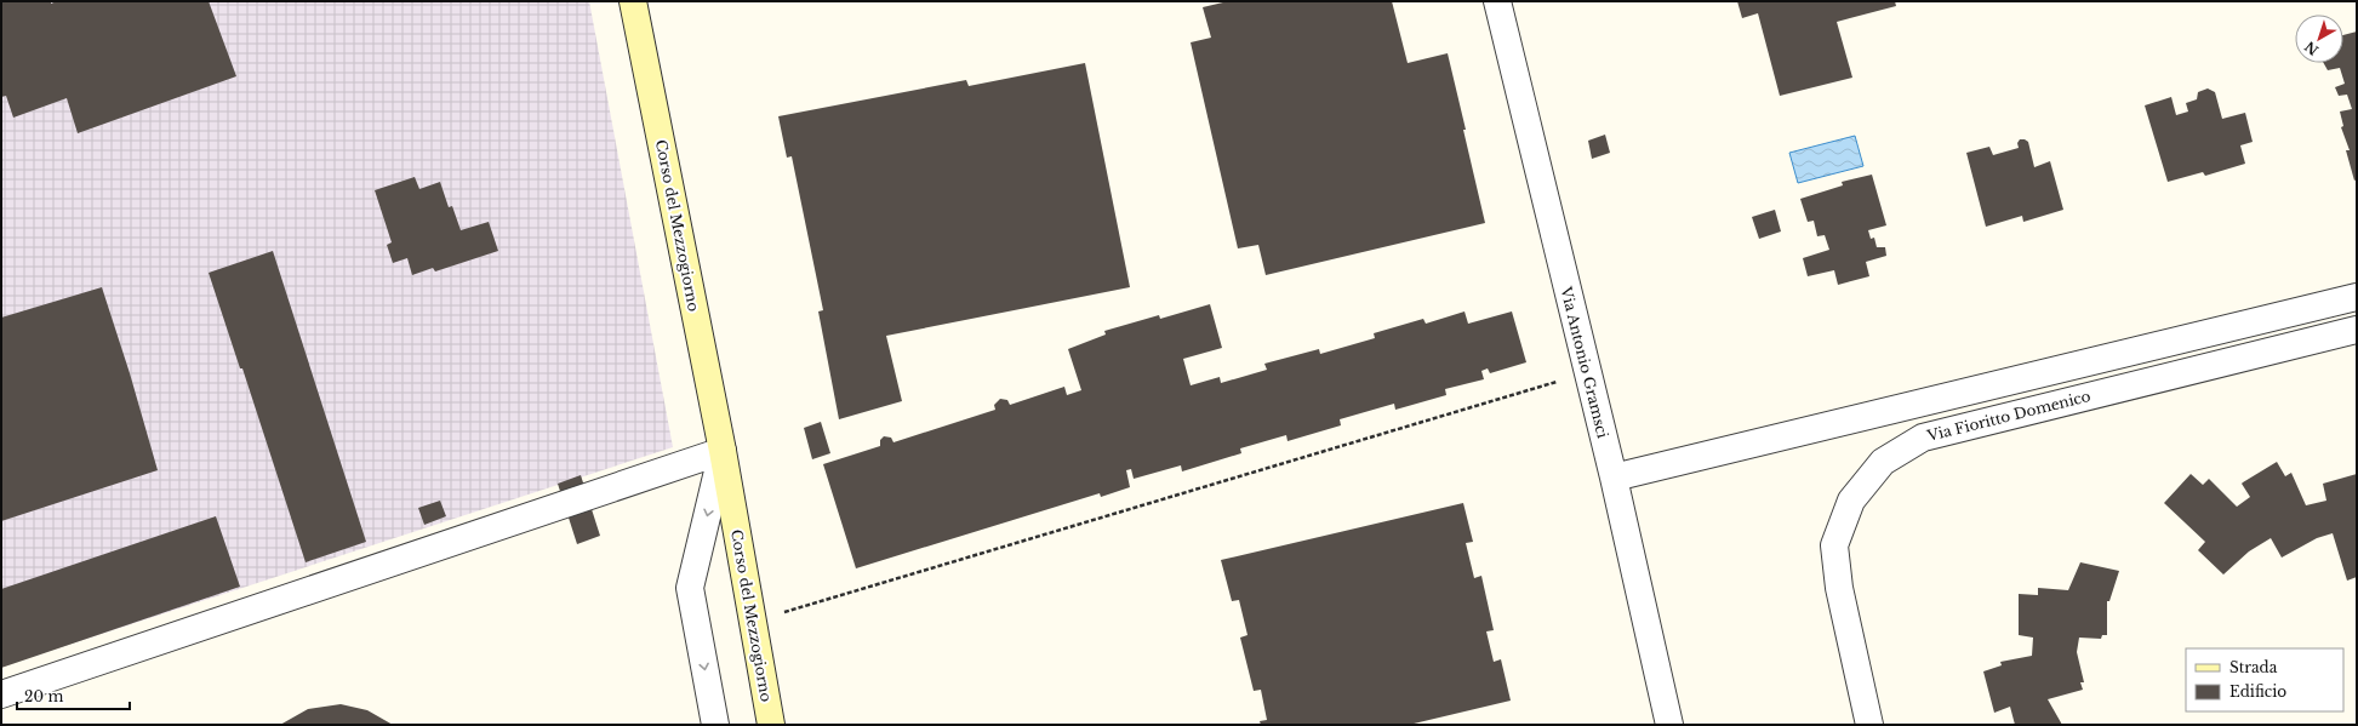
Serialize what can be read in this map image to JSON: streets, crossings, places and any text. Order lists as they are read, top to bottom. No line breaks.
{"streets":{"main road":["Corso del Mezzogiorno"],"street":["Via Antonio Gramsci","Via Fioritto Domenico"]},"legend":["Strada","Edificio"],"scale_bar":"20 m","north":"bottom left"}
